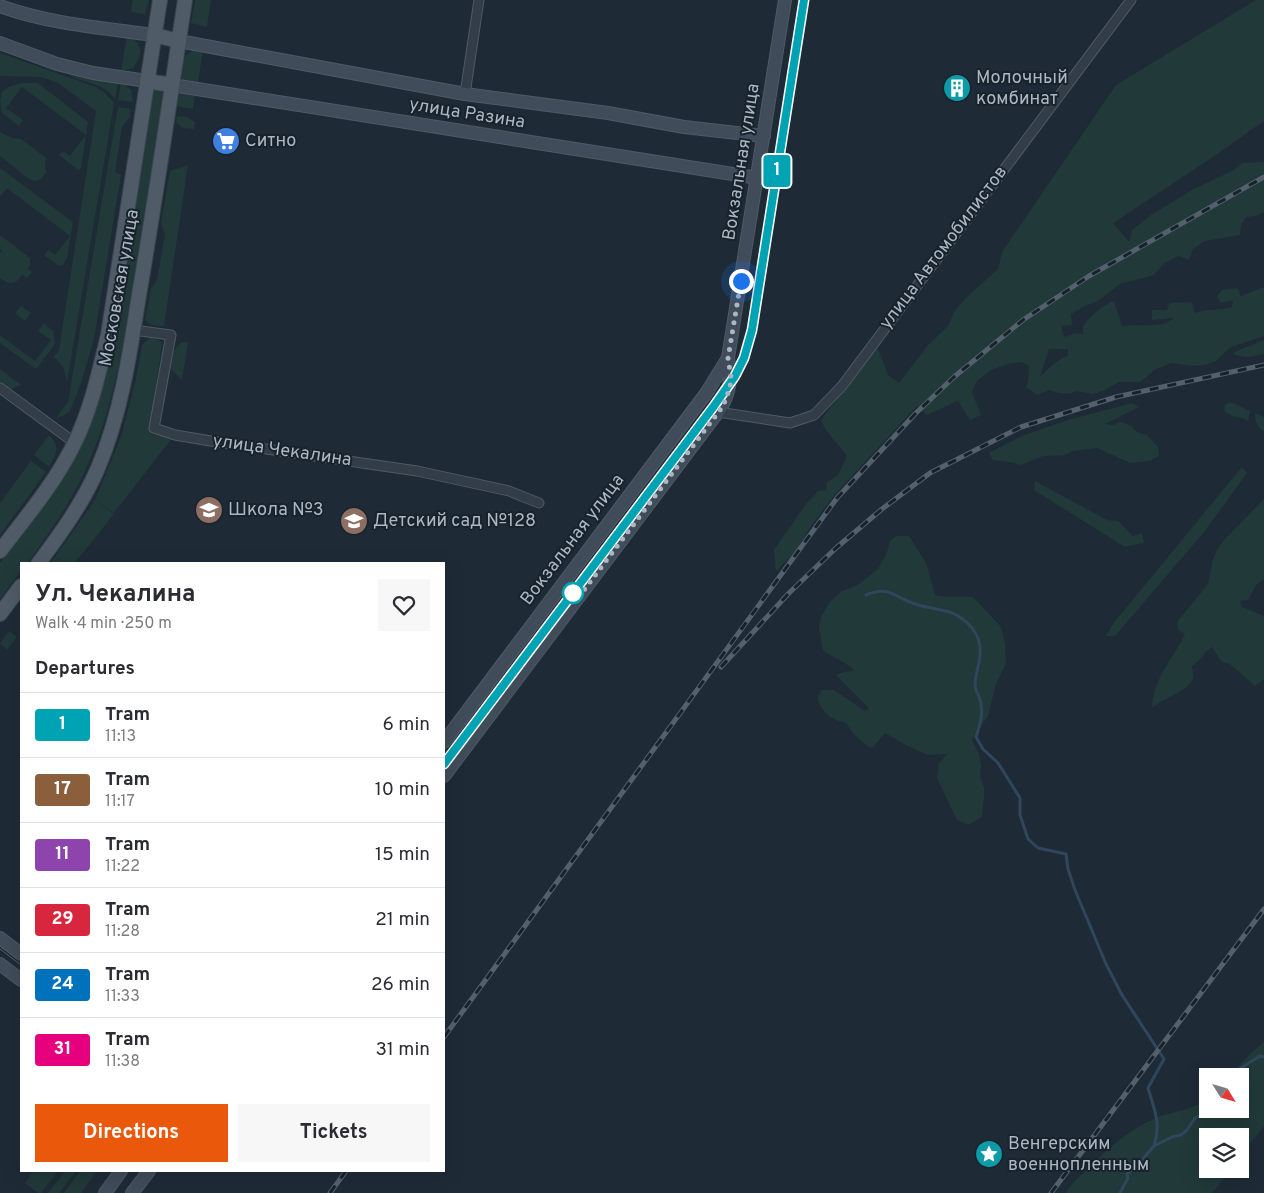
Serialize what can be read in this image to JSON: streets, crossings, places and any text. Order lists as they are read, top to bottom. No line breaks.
{"streets":{"main road":["улица Разина","Вокзальная улица","Московская улица"],"street":["улица Автомобилистов","улица Чекалина"]},"crossings":[["улица Разина","Вокзальная улица"],["улица Разина","Московская улица"],["Вокзальная улица","улица Автомобилистов"],["Московская улица","улица Чекалина"]],"places":{"building":["Молочный комбинат"],"supermarket":["Ситно"],"school or university":["Школа №3","Детский сад №128"],"place":["Венгерским военнопленным"]},"lines":["tram line 1"],"north":"bottom right","page":{"on_map":"1","heading":[["Ул. Чекалина","Walk · 4 min · 250 m"],"Departures"],"list":[{"mark":"1","name":"Tram","note":"11:13","value":"6 min"},{"mark":"17","name":"Tram","note":"11:17","value":"10 min"},{"mark":"11","name":"Tram","note":"11:22","value":"15 min"},{"mark":"29","name":"Tram","note":"11:28","value":"21 min"},{"mark":"24","name":"Tram","note":"11:33","value":"26 min"},{"mark":"31","name":"Tram","note":"11:38","value":"31 min"}],"buttons":["Directions","Tickets"]}}
